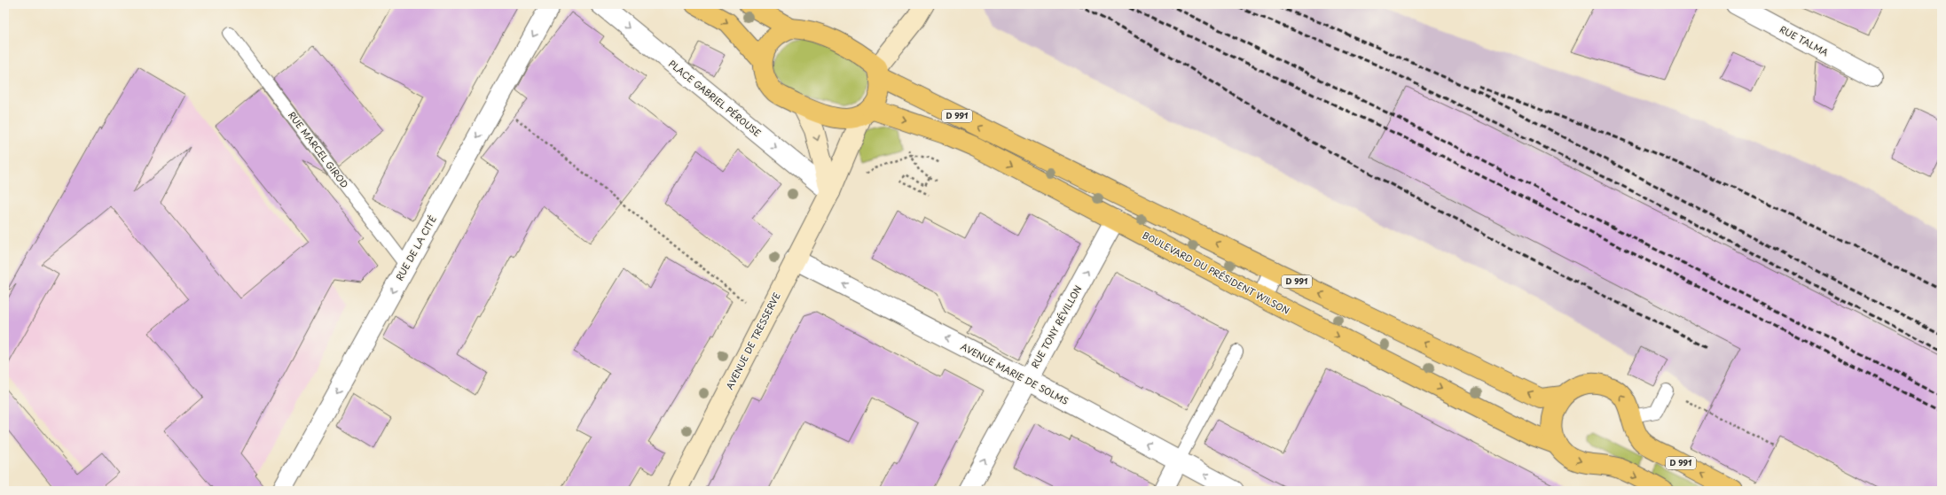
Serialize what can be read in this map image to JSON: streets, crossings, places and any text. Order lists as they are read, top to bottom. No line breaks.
{"streets":{"main road":["D 991","BOULEVARD DU PRÉSIDENT WILSON"],"street":["RUE TALMA","PLACE GABRIEL PÉROUSE","RUE DE LA CITÉ","RUE TONY RÉVILLON","AVENUE DE TRESSERVE","AVENUE MARIE DE SOLMS"],"lane":["RUE MARCEL GIROD"]},"crossings":[["PLACE GABRIEL PÉROUSE","AVENUE DE TRESSERVE"],["D 991","BOULEVARD DU PRÉSIDENT WILSON"],["D 991","AVENUE DE TRESSERVE"],["RUE MARCEL GIROD","RUE DE LA CITÉ"],["BOULEVARD DU PRÉSIDENT WILSON","RUE TONY RÉVILLON"],["BOULEVARD DU PRÉSIDENT WILSON","AVENUE DE TRESSERVE"],["RUE TONY RÉVILLON","AVENUE MARIE DE SOLMS"],["AVENUE DE TRESSERVE","AVENUE MARIE DE SOLMS"]],"one_way":["PLACE GABRIEL PÉROUSE","RUE DE LA CITÉ","RUE TONY RÉVILLON","AVENUE MARIE DE SOLMS"]}
